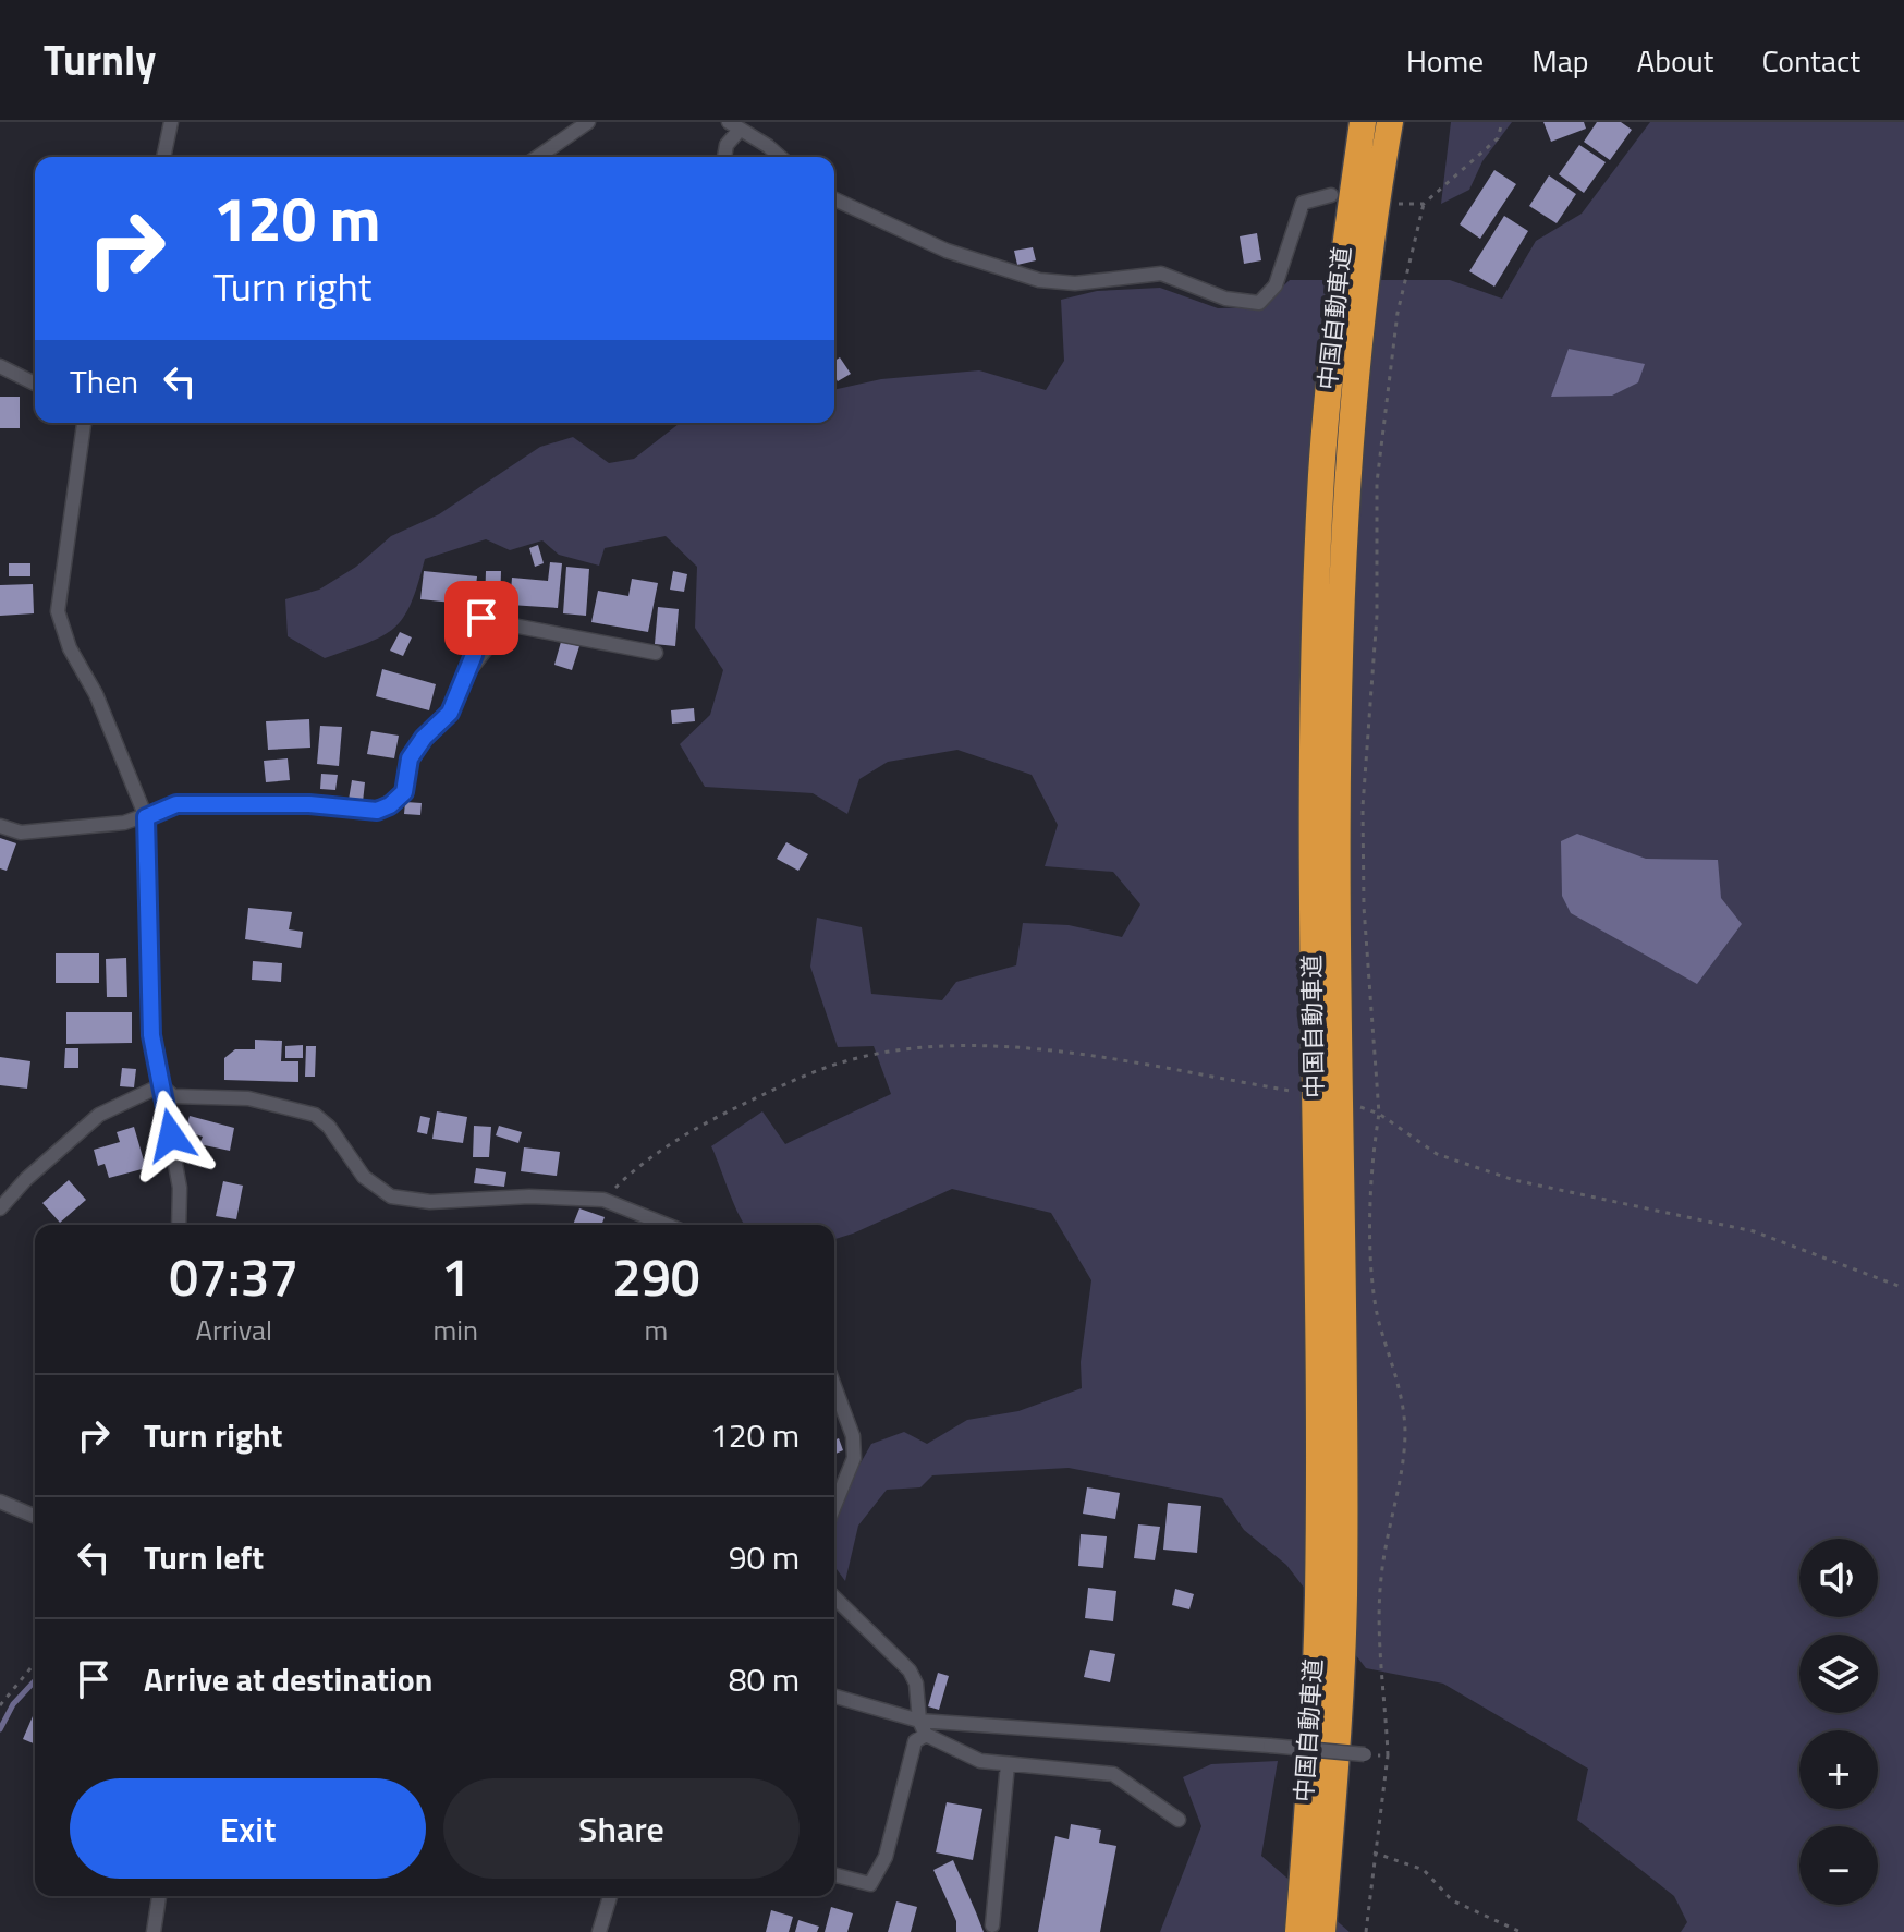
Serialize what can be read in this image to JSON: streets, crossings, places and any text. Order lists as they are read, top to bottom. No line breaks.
{"streets":{"highway":["中国自動車道"]},"page":{"header":"Turnly","nav":["Home","Map","About","Contact"],"turn":["120 m","Turn right"],"then":"Then","eta":["07:37","Arrival","1","min","290","m"],"list":[{"name":"Turn right","value":"120 m"},{"name":"Turn left","value":"90 m"},{"name":"Arrive at destination","value":"80 m"}],"map_buttons":["+","−"],"buttons":["Exit","Share"]}}
